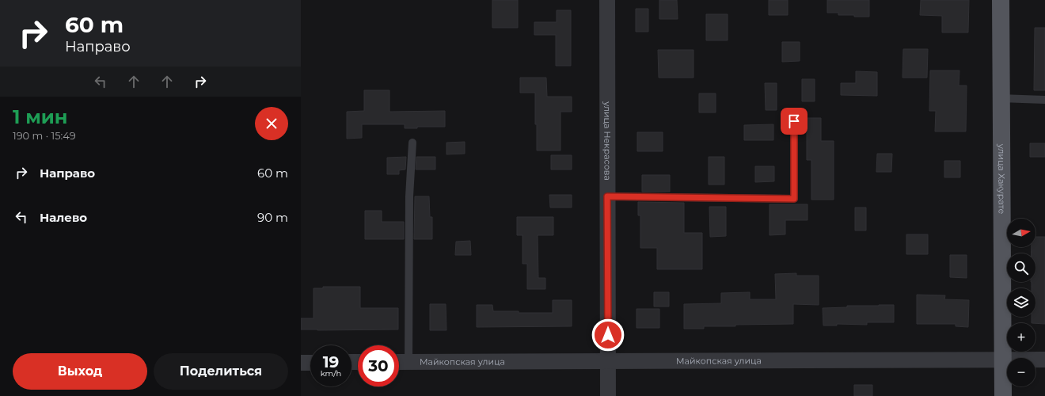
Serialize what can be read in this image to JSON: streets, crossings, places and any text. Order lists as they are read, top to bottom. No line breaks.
{"streets":{"main road":["улица Хакурате"],"street":["улица Некрасова","Майкопская улица"]},"crossings":[["улица Некрасова","Майкопская улица"],["улица Хакурате","Майкопская улица"]],"north":"right","page":{"turn":["60 m","Направо"],"heading":["1 мин","190 m · 15:49"],"list":[{"name":"Направо","value":"60 m"},{"name":"Налево","value":"90 m"}],"map_buttons":["+","−"],"speed":"19 km/h","limit":"30","buttons":["Выход","Поделиться"]}}
